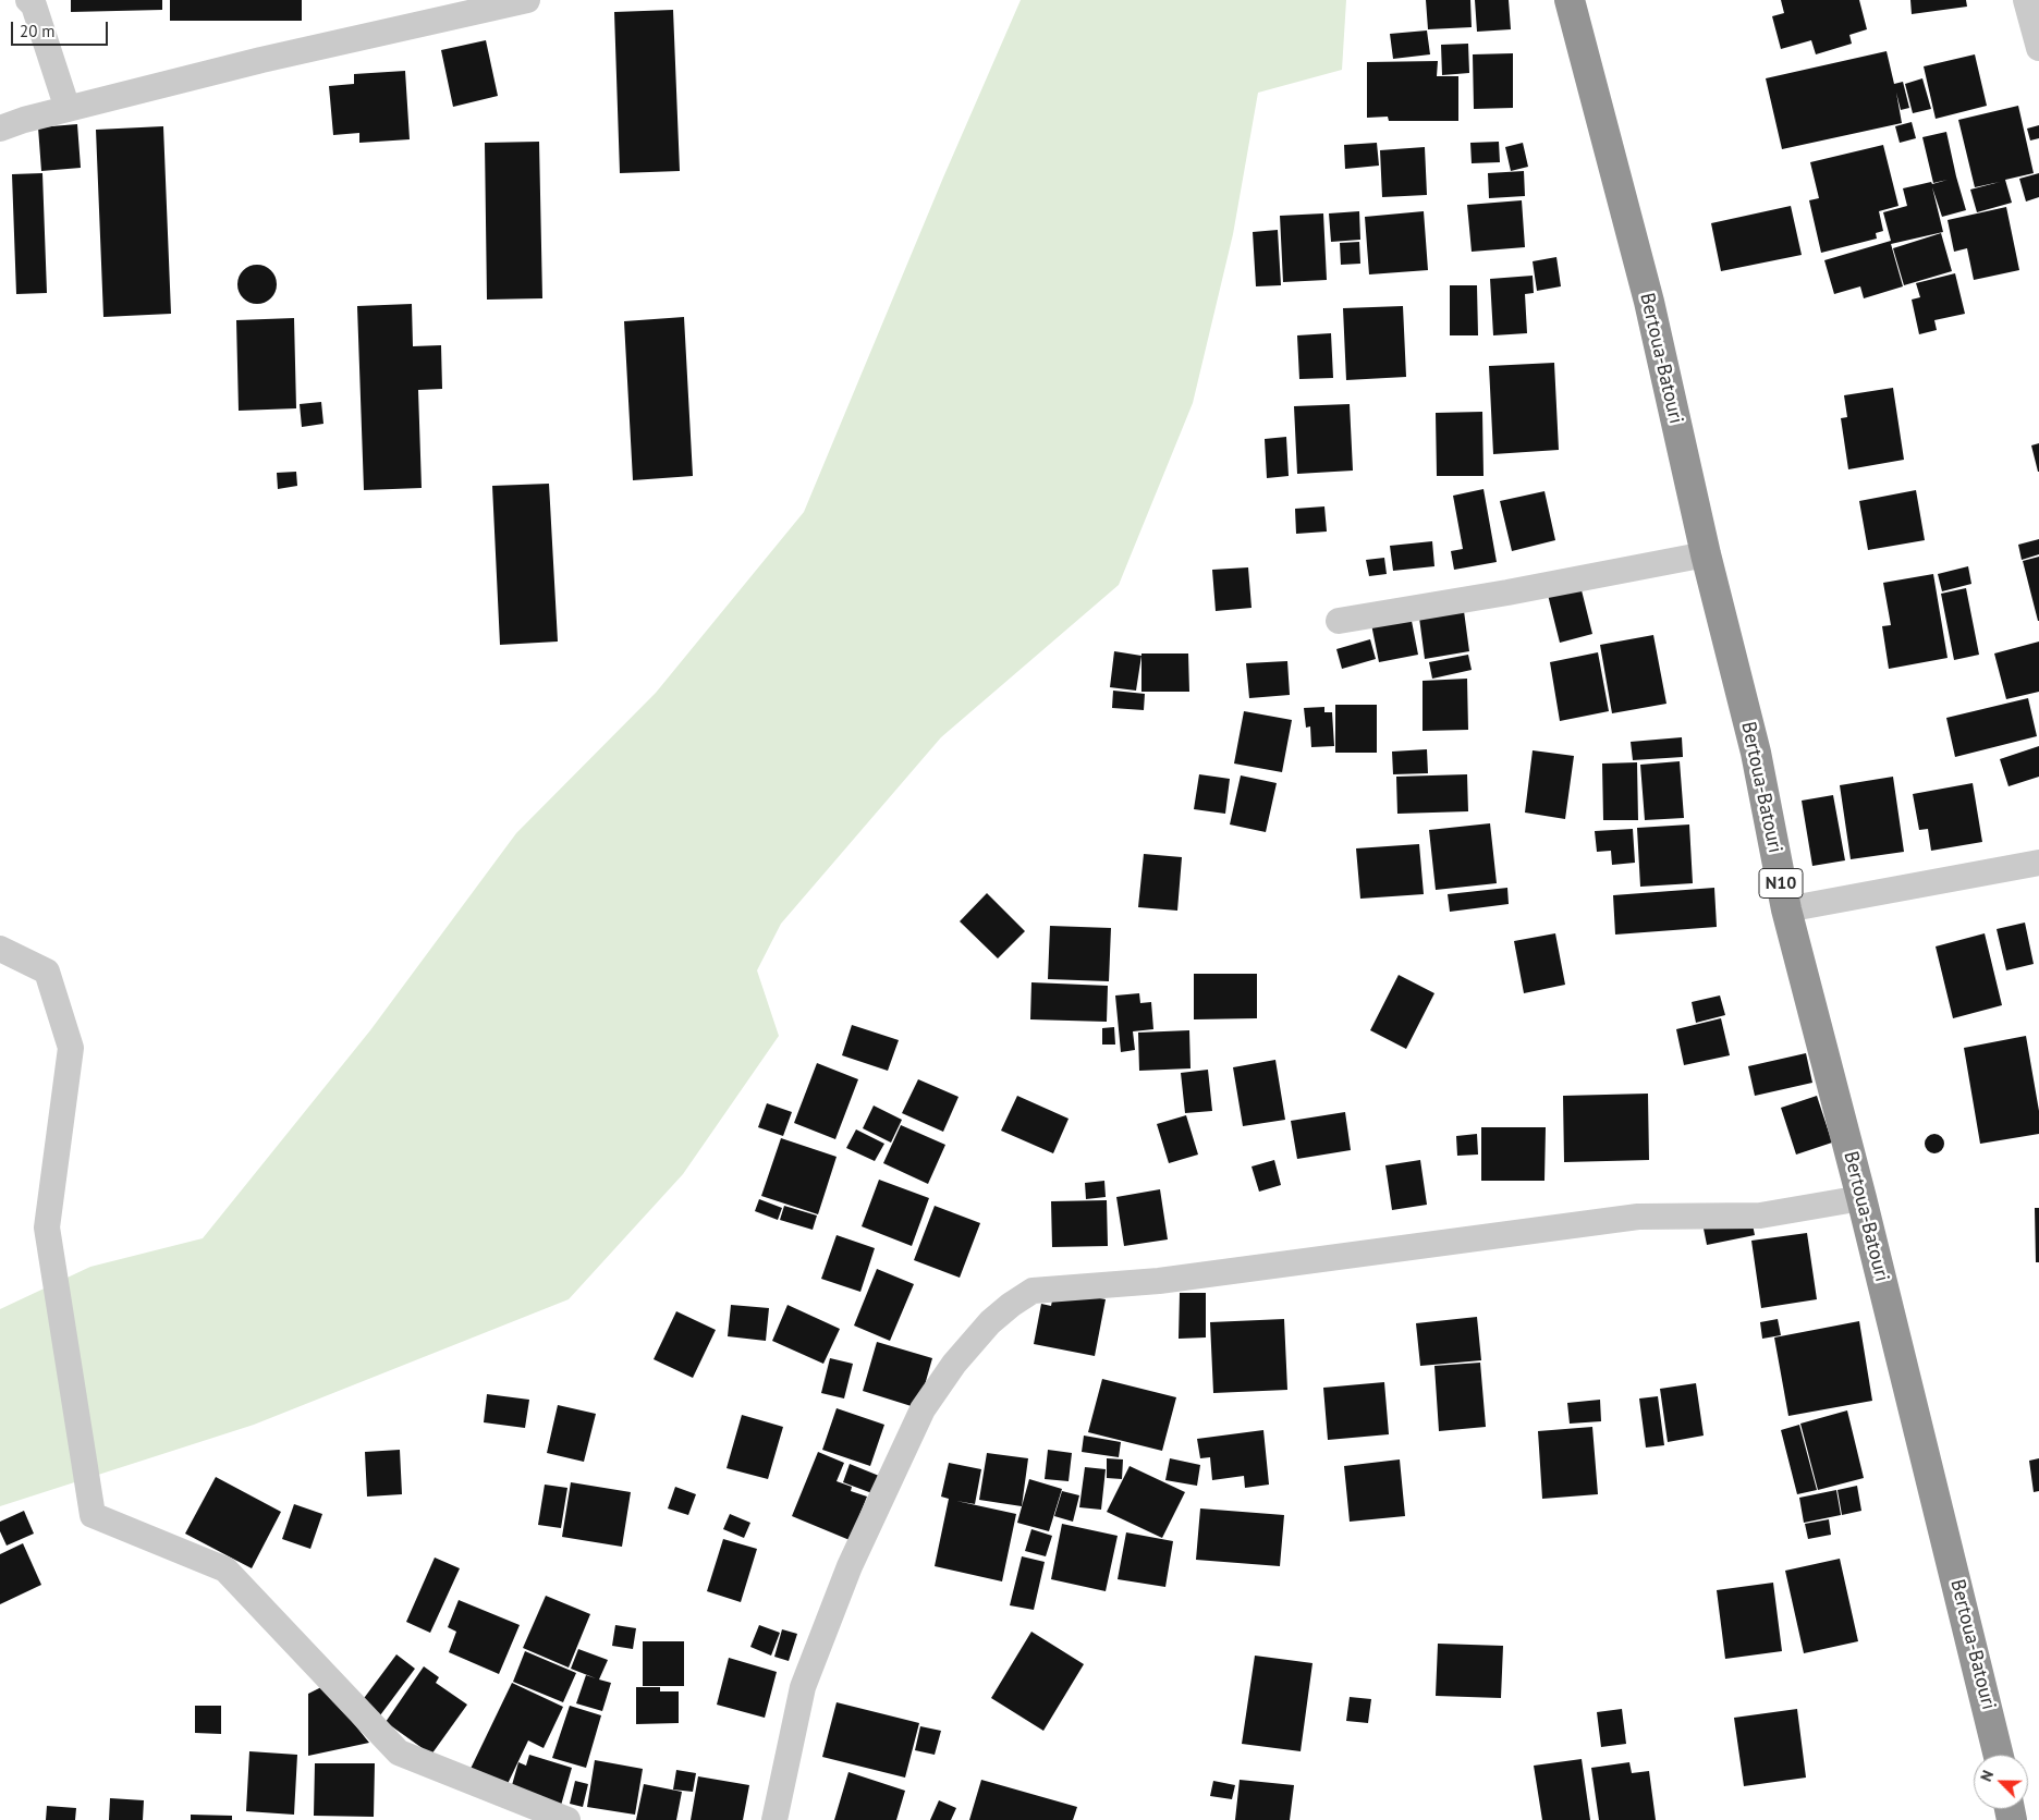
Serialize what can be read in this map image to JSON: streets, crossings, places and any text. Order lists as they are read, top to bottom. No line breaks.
{"streets":{"highway":["Bertoua-Batouri","N10"]},"scale_bar":"20 m","north":"top left"}
